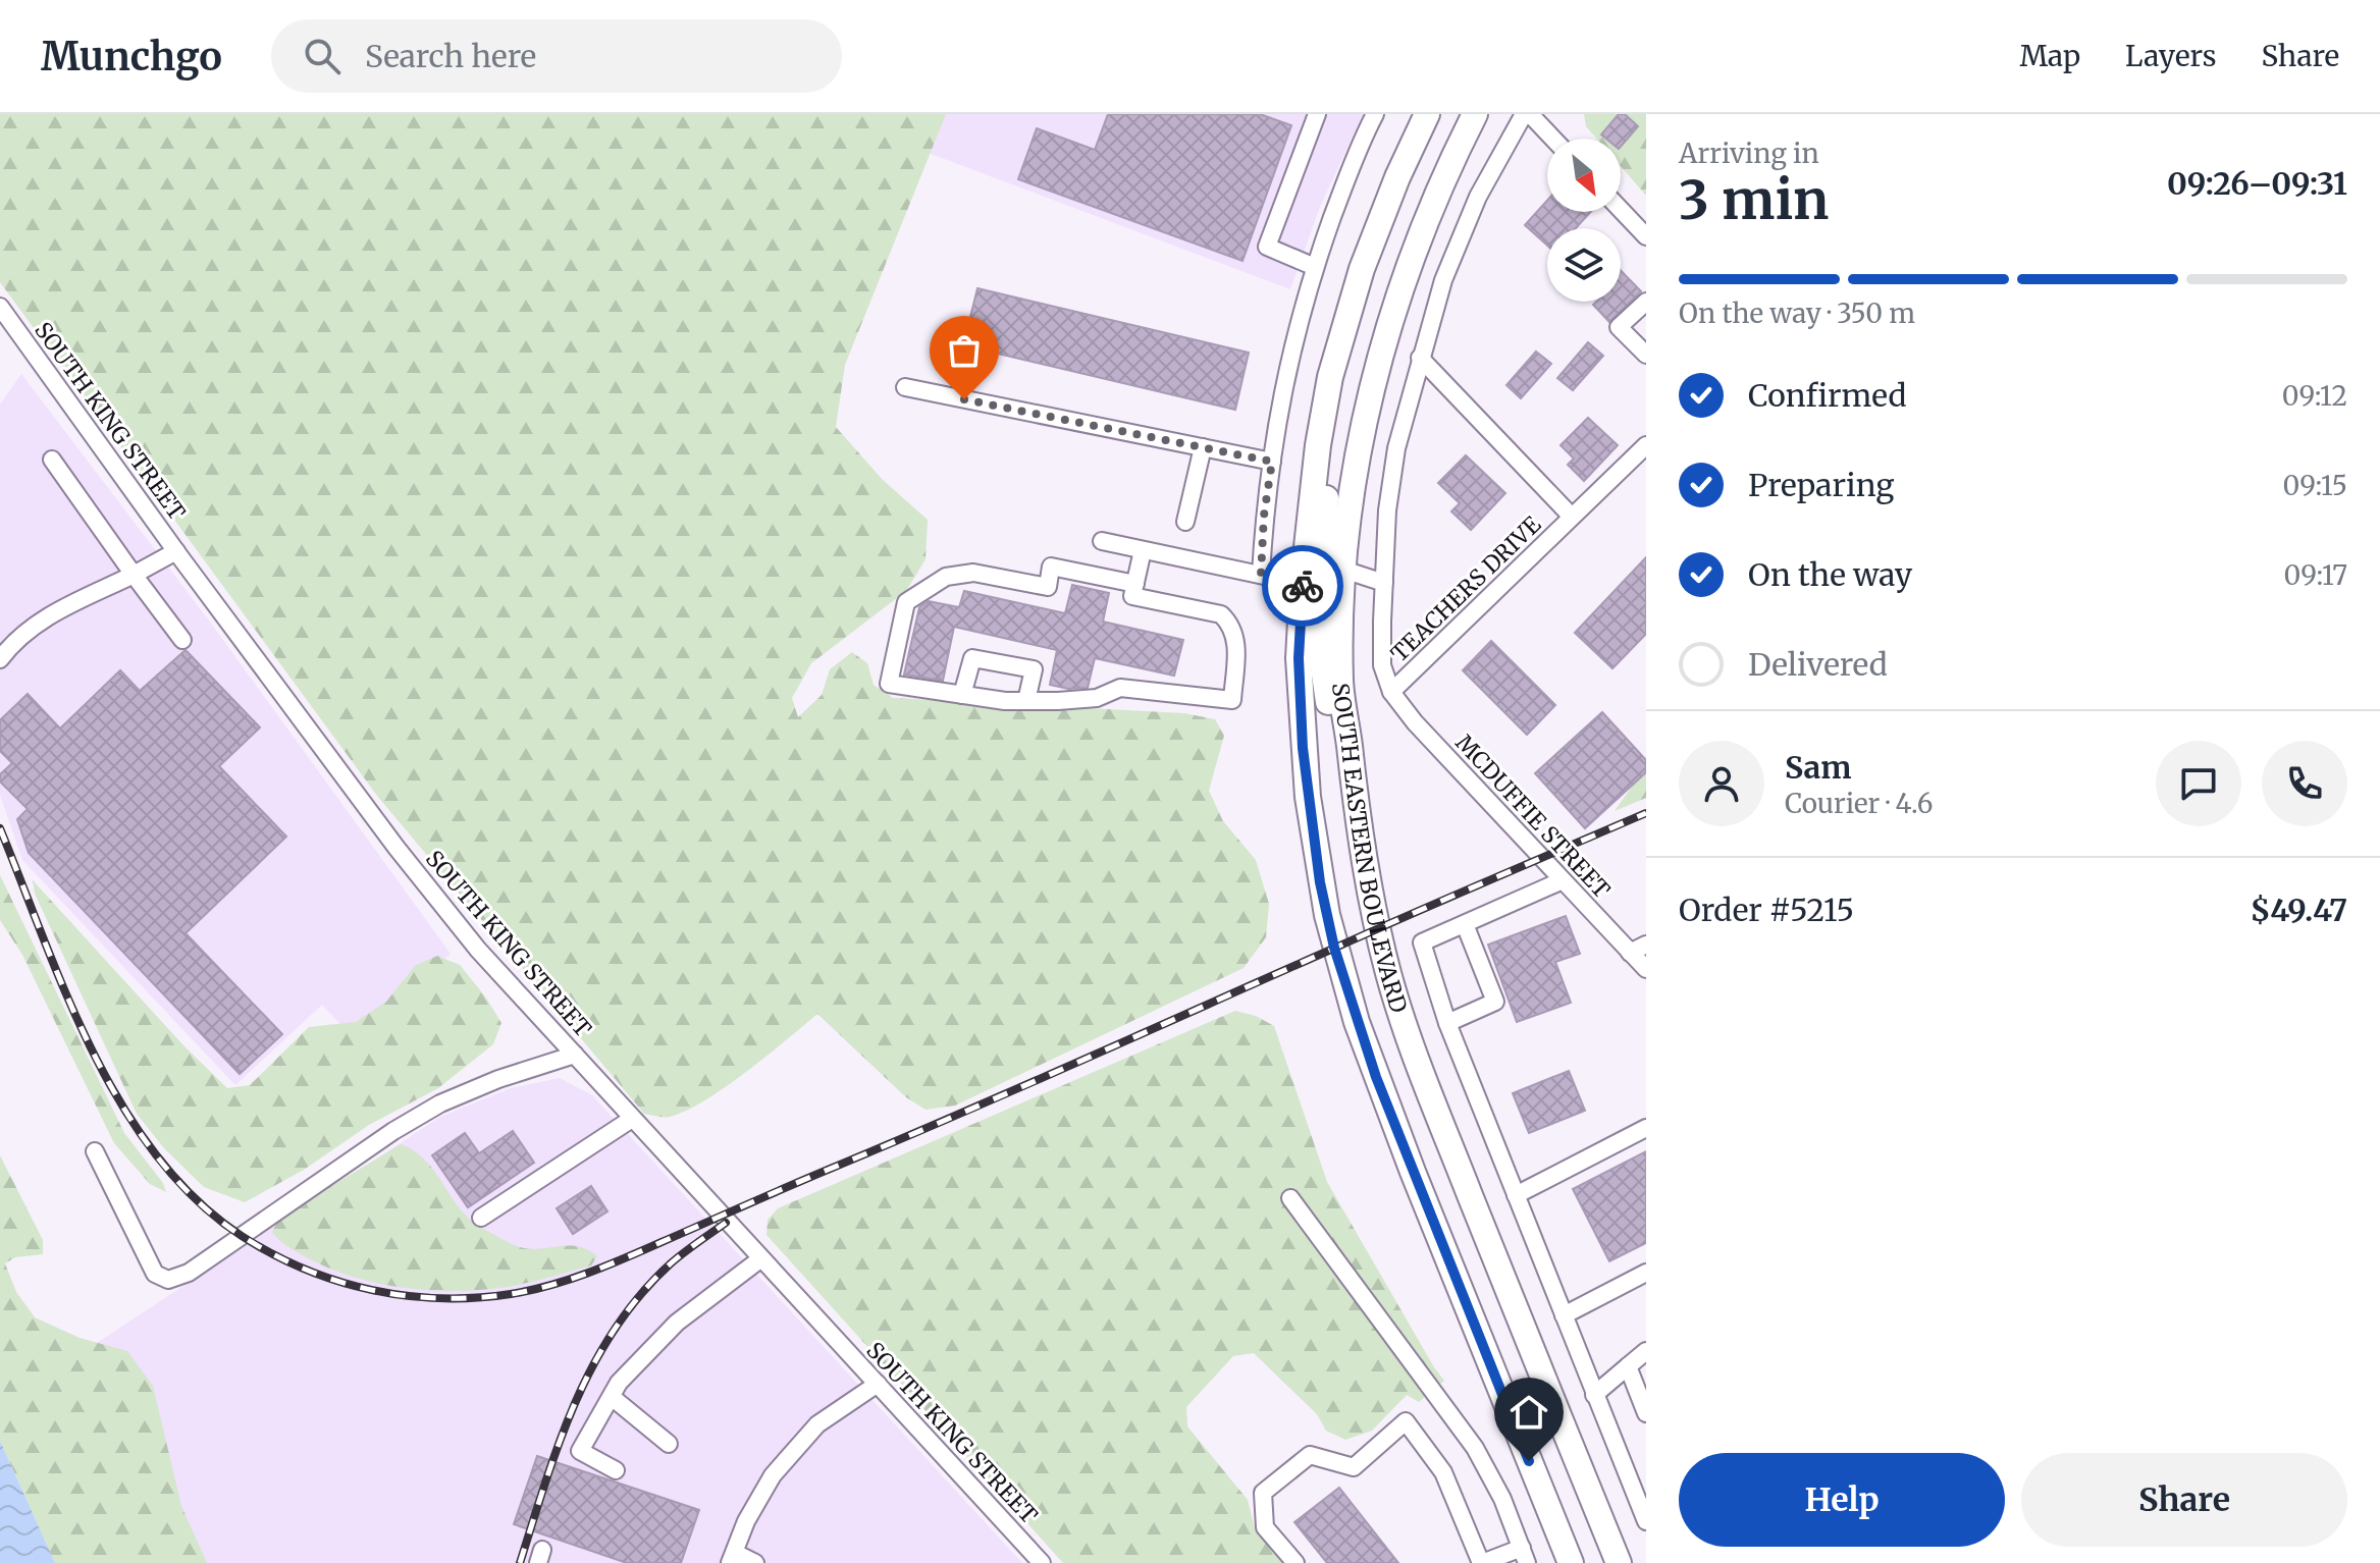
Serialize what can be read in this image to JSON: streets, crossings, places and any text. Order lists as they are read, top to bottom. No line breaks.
{"streets":{"highway":["SOUTH EASTERN BOULEVARD"],"street":["SOUTH KING STREET","TEACHERS DRIVE","MCDUFFIE STREET"]},"crossings":[["TEACHERS DRIVE","MCDUFFIE STREET"],["MCDUFFIE STREET","SOUTH EASTERN BOULEVARD"]],"north":"bottom right","page":{"header":"Munchgo","search":"Search here","nav":["Map","Layers","Share"],"heading":["3 min","Arriving in","09:26–09:31"],"panel":["Sam","Courier · 4.6","Order #5215","$49.47"],"bar":"On the way · 350 m","list":[["Confirmed","09:12"],["Preparing","09:15"],["On the way","09:17"],"Delivered"],"buttons":["Help","Share"]}}
